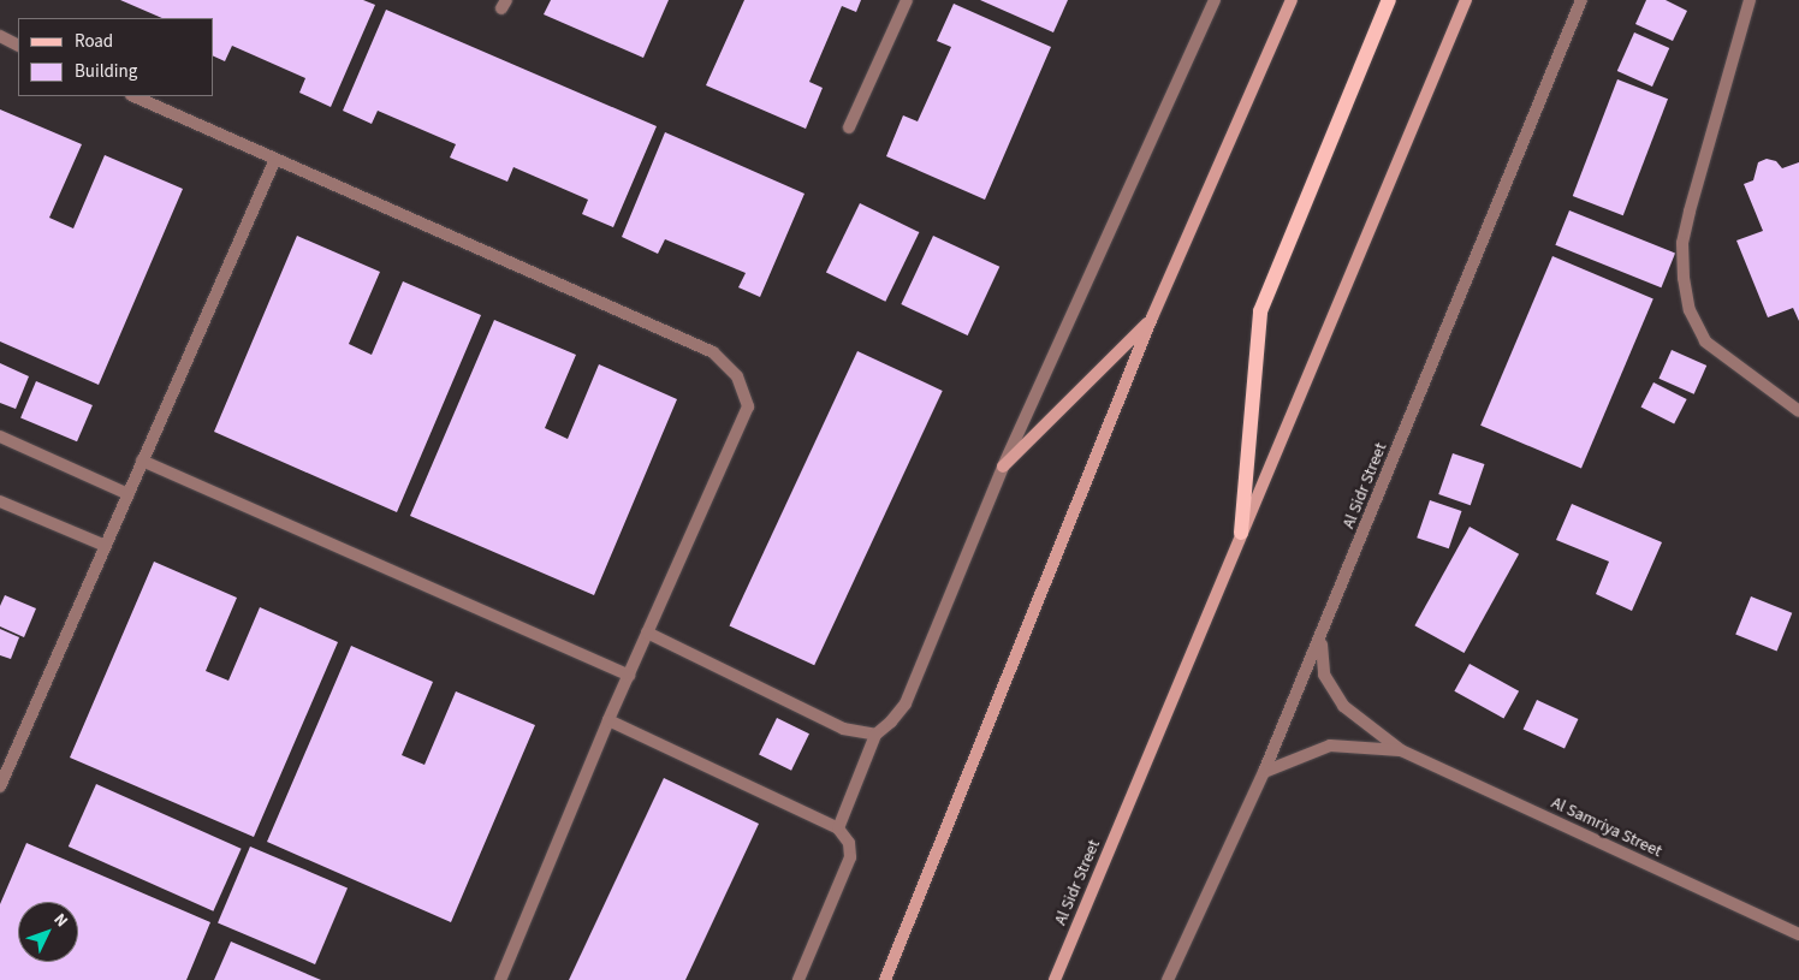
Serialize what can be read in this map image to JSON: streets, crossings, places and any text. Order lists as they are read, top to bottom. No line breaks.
{"streets":{"main road":["Al Sidr Street"],"street":["Al Samriya Street"]},"crossings":[["Al Sidr Street","Al Samriya Street"]],"legend":["Road","Building"],"north":"top right"}
